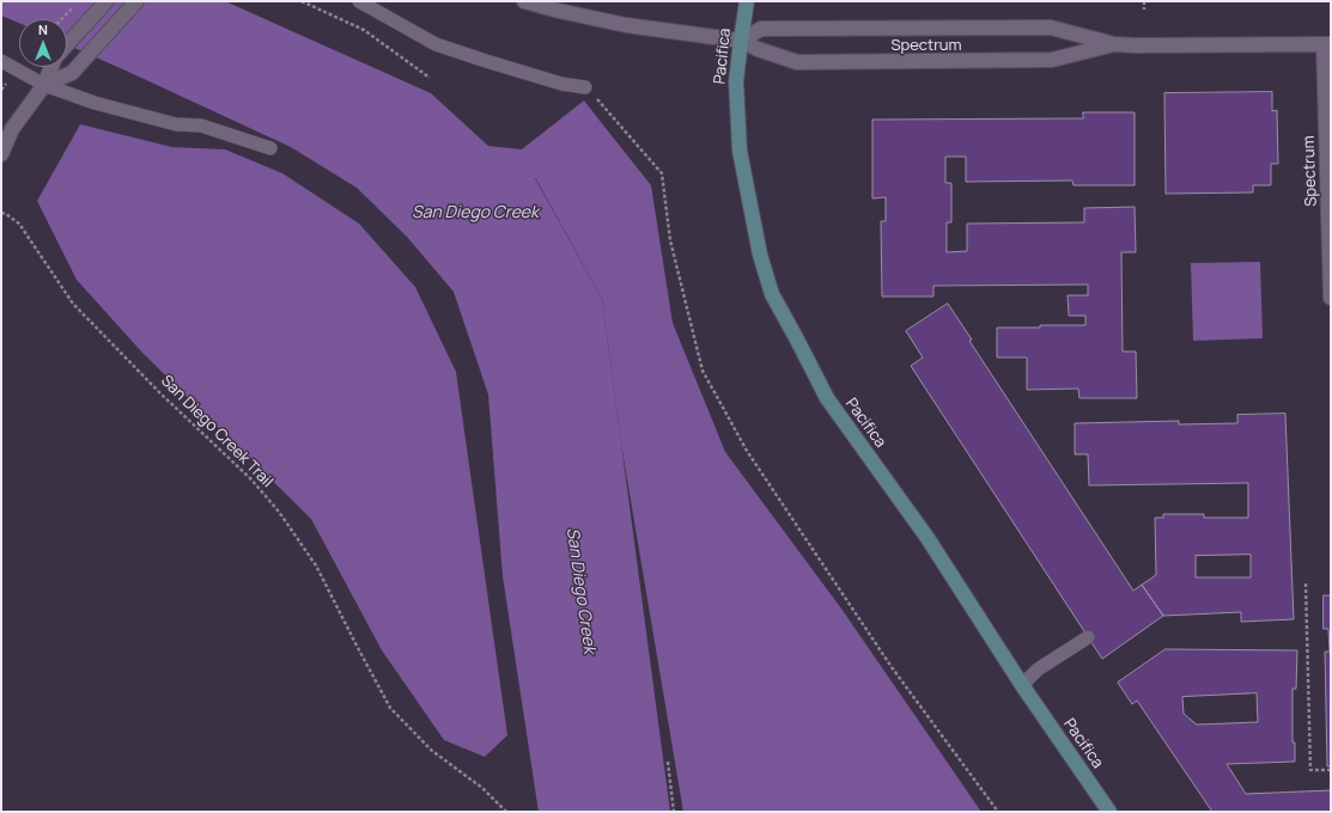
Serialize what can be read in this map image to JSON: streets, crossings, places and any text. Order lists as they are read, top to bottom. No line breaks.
{"streets":{"street":["Spectrum","Pacifica"],"path":["San Diego Creek Trail"]},"crossings":[["Spectrum","Pacifica"]],"water":["San Diego Creek"],"north":"top"}
